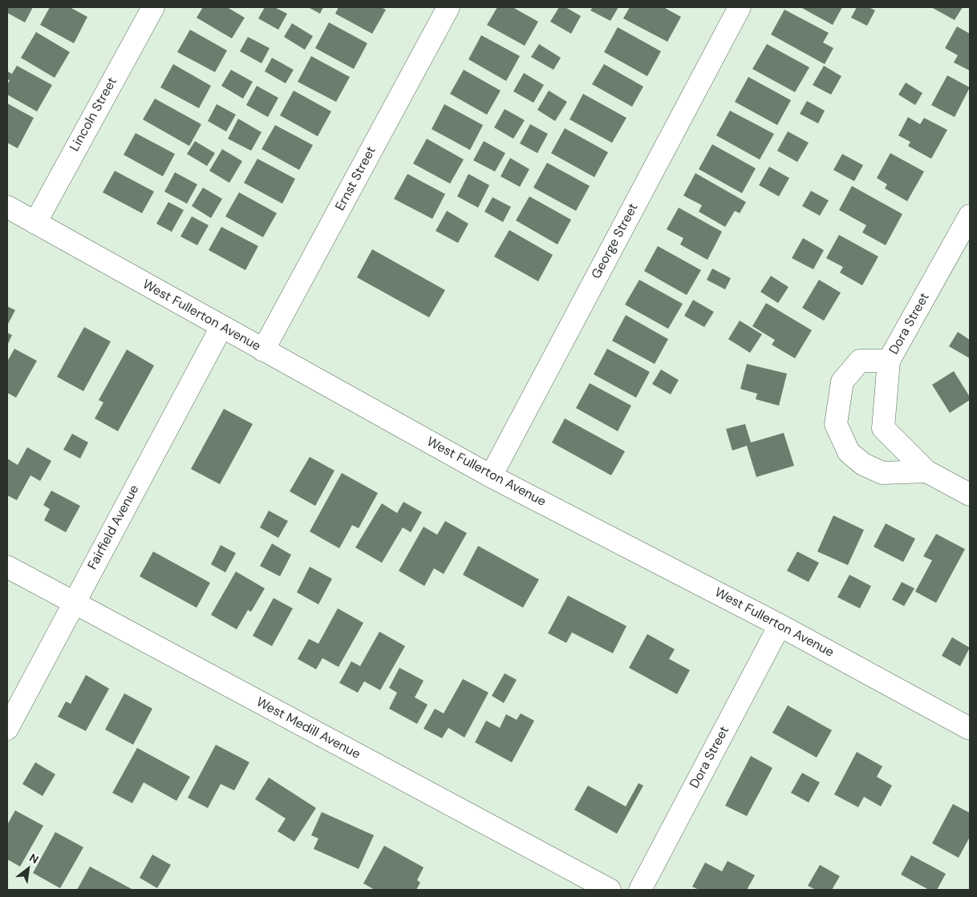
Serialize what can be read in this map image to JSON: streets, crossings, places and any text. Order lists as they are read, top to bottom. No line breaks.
{"streets":{"street":["Lincoln Street","Ernst Street","George Street","West Fullerton Avenue","Dora Street","Fairfield Avenue","West Medill Avenue"]},"crossings":[["Lincoln Street","West Fullerton Avenue"],["Ernst Street","West Fullerton Avenue"],["George Street","West Fullerton Avenue"],["West Fullerton Avenue","Dora Street"],["West Fullerton Avenue","Fairfield Avenue"],["Fairfield Avenue","West Medill Avenue"]],"north":"top right"}
